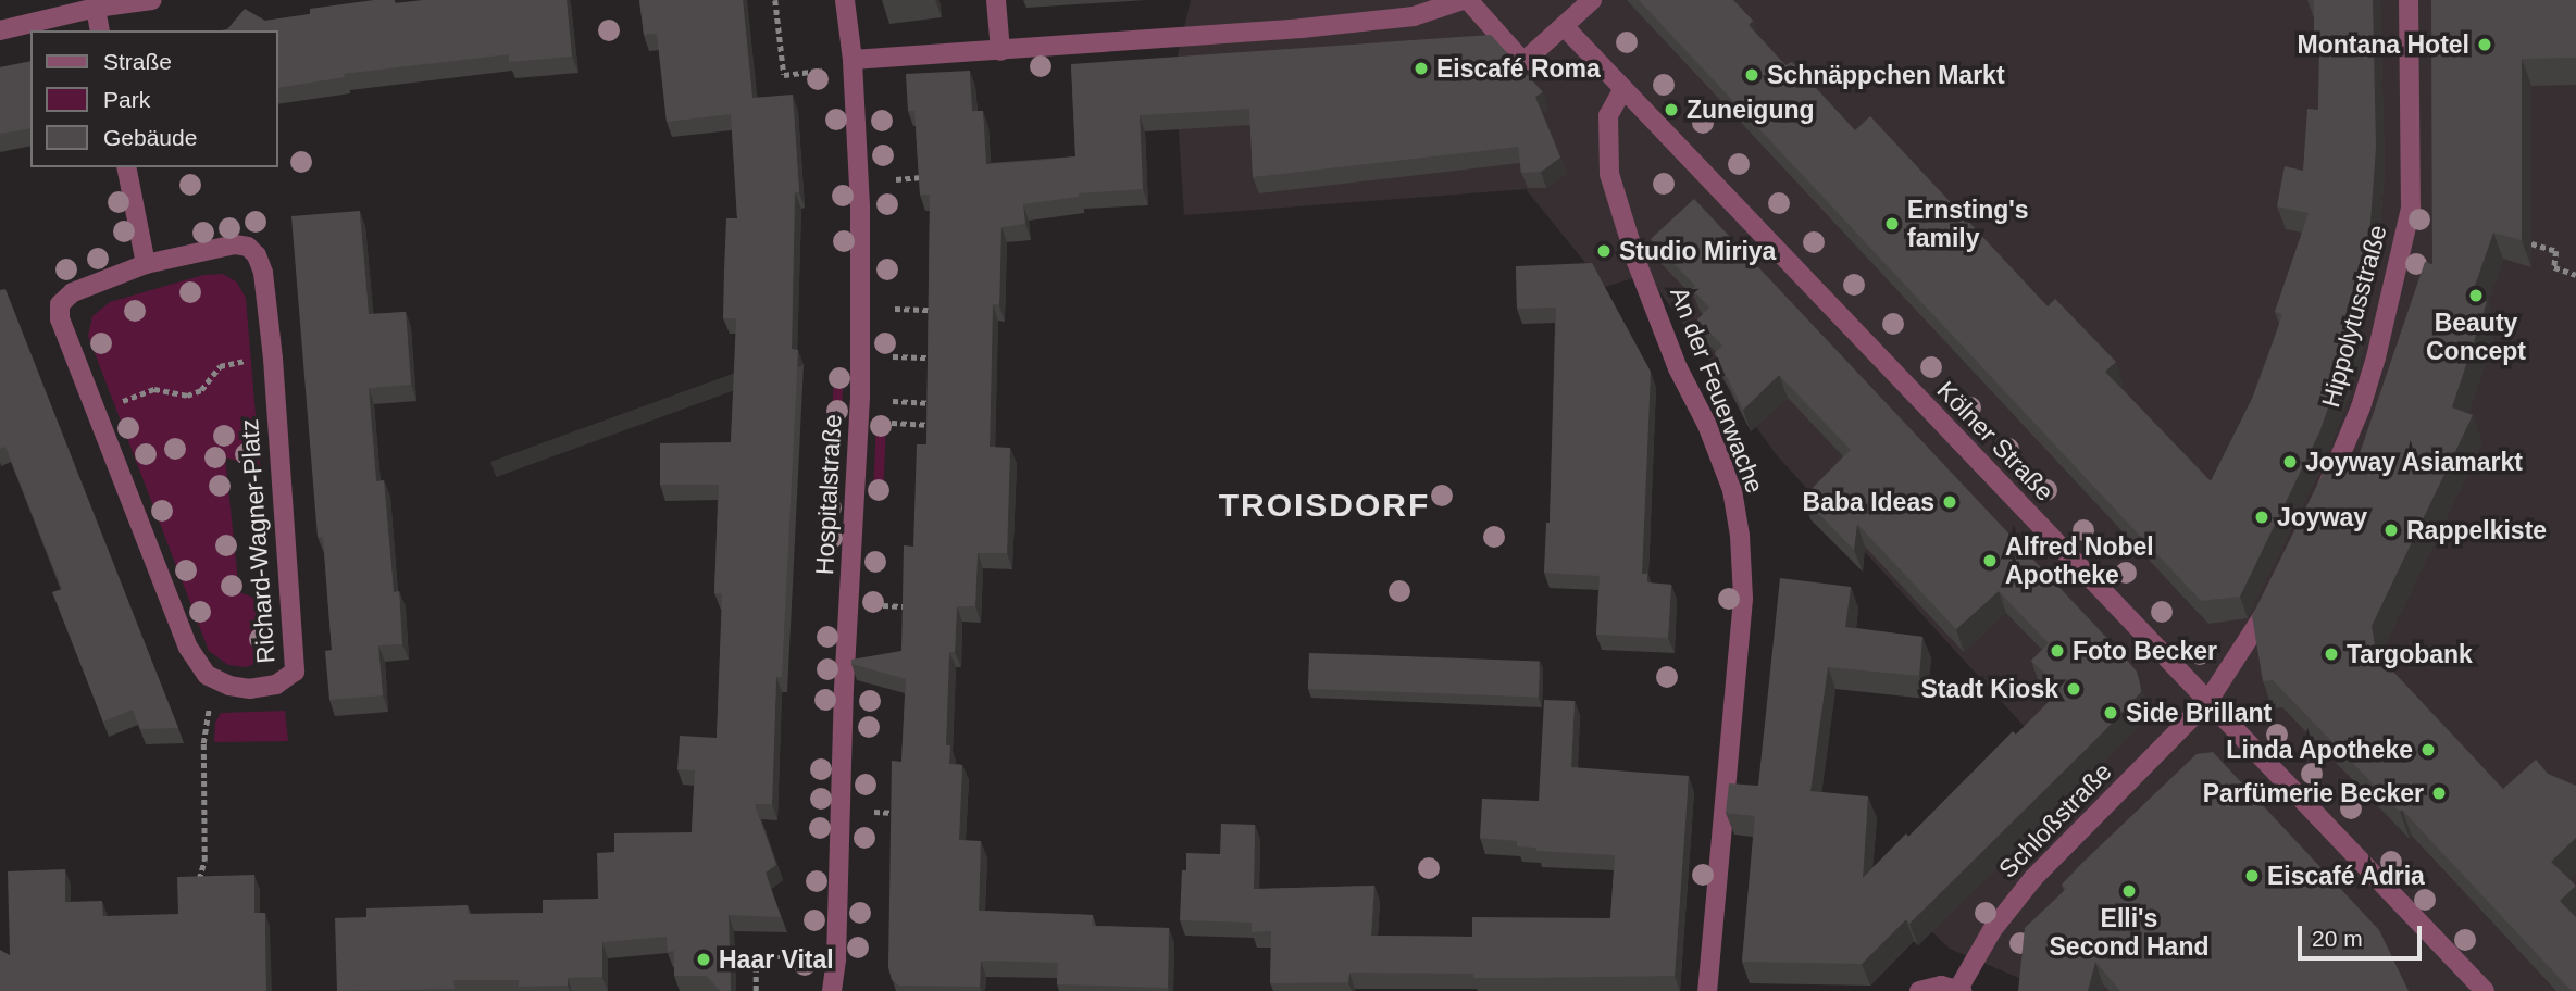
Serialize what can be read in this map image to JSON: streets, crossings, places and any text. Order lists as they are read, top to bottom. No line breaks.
{"streets":{"street":["Hippolytusstraße","An der Feuerwache","Kölner Straße","Hospitalstraße","Richard-Wagner-Platz","Schloßstraße"]},"crossings":[["An der Feuerwache","Kölner Straße"],["Kölner Straße","Schloßstraße"]],"districts":["TROISDORF"],"places":["Montana Hotel","Eiscafé Roma","Schnäppchen Markt","Zuneigung","Ernsting's family","Studio Miriya","Beauty Concept","Joyway Asiamarkt","Baba Ideas","Joyway","Rappelkiste","Alfred Nobel Apotheke","Foto Becker","Targobank","Stadt Kiosk","Side Brillant","Linda Apotheke","Parfümerie Becker","Eiscafé Adria","Elli's Second Hand","Haar Vital"],"legend":["Straße","Park","Gebäude"],"scale_bar":"20 m"}
